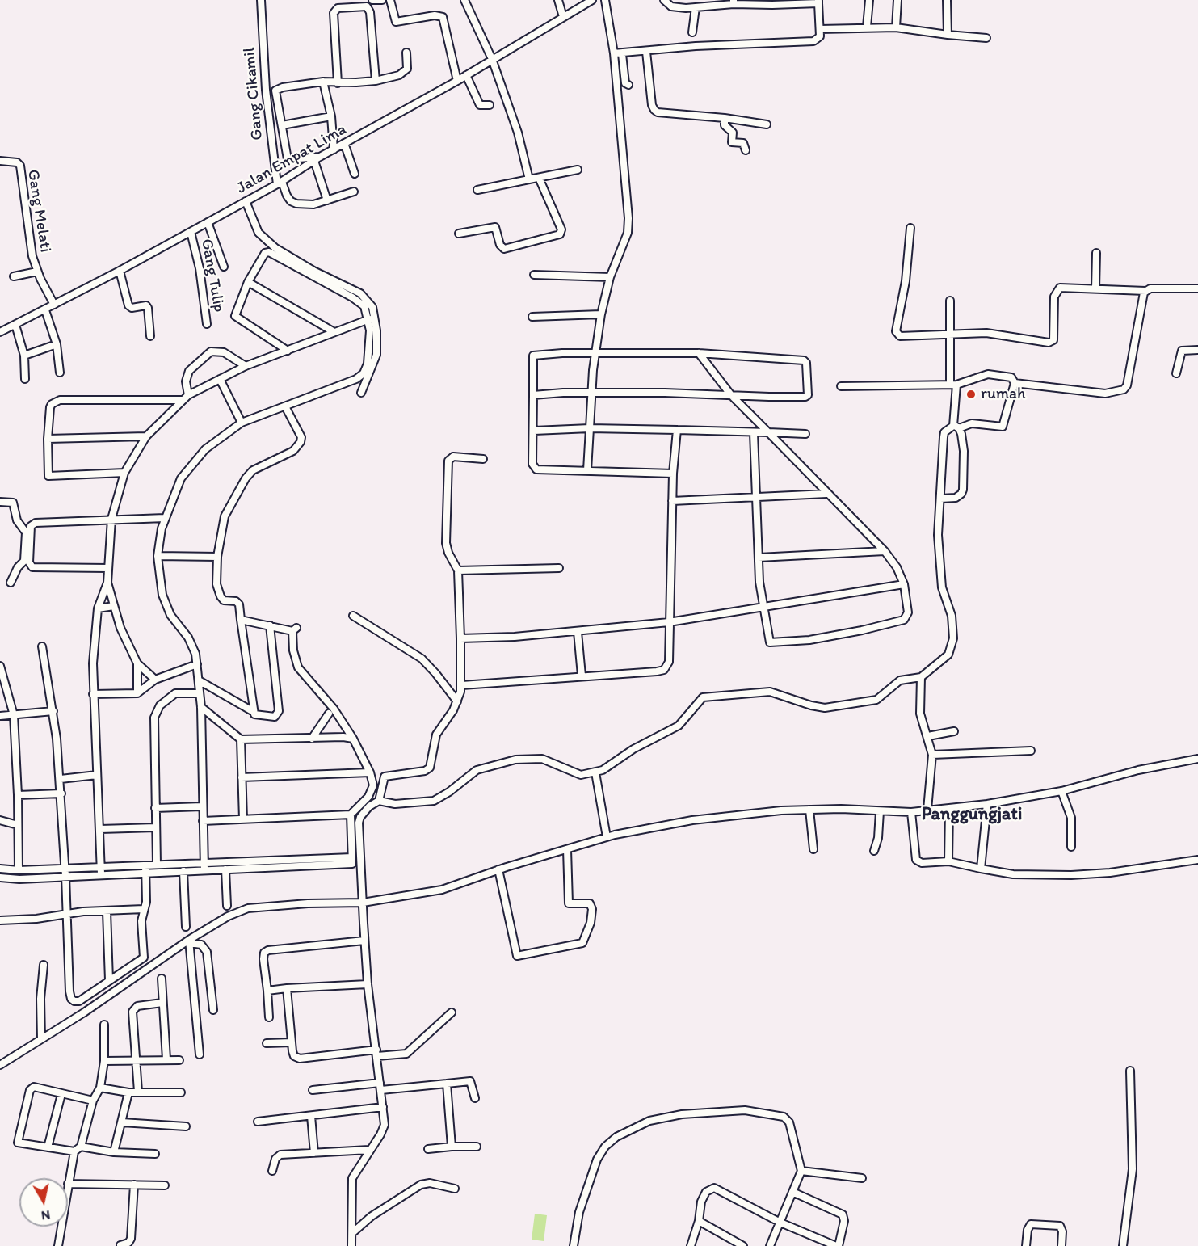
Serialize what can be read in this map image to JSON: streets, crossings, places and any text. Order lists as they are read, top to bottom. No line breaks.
{"streets":{"street":["Gang Cikamil","Jalan Empat Lima","Gang Melati","Gang Tulip"]},"crossings":[["Gang Cikamil","Jalan Empat Lima"],["Jalan Empat Lima","Gang Melati"],["Jalan Empat Lima","Gang Tulip"]],"districts":["Panggungjati"],"places":["rumah"],"north":"bottom"}
